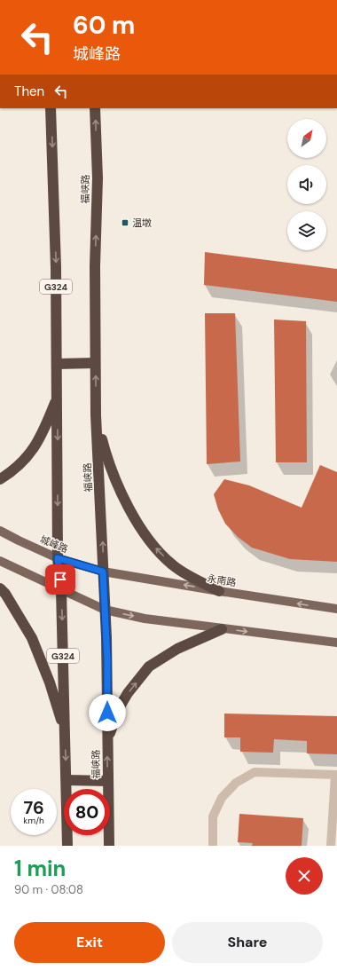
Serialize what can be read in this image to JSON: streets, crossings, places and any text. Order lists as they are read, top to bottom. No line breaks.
{"streets":{"highway":["福峡路","G324"],"main road":["城峰路","永南路"]},"crossings":[["福峡路","城峰路"],["福峡路","永南路"],["G324","城峰路"],["城峰路","永南路"]],"places":{"transit":["温墩"]},"north":"top right","page":{"turn":["60 m","城峰路"],"then":"Then","speed":"76 km/h","limit":"80","heading":["1 min","90 m · 08:08"],"buttons":["Exit","Share"]}}
